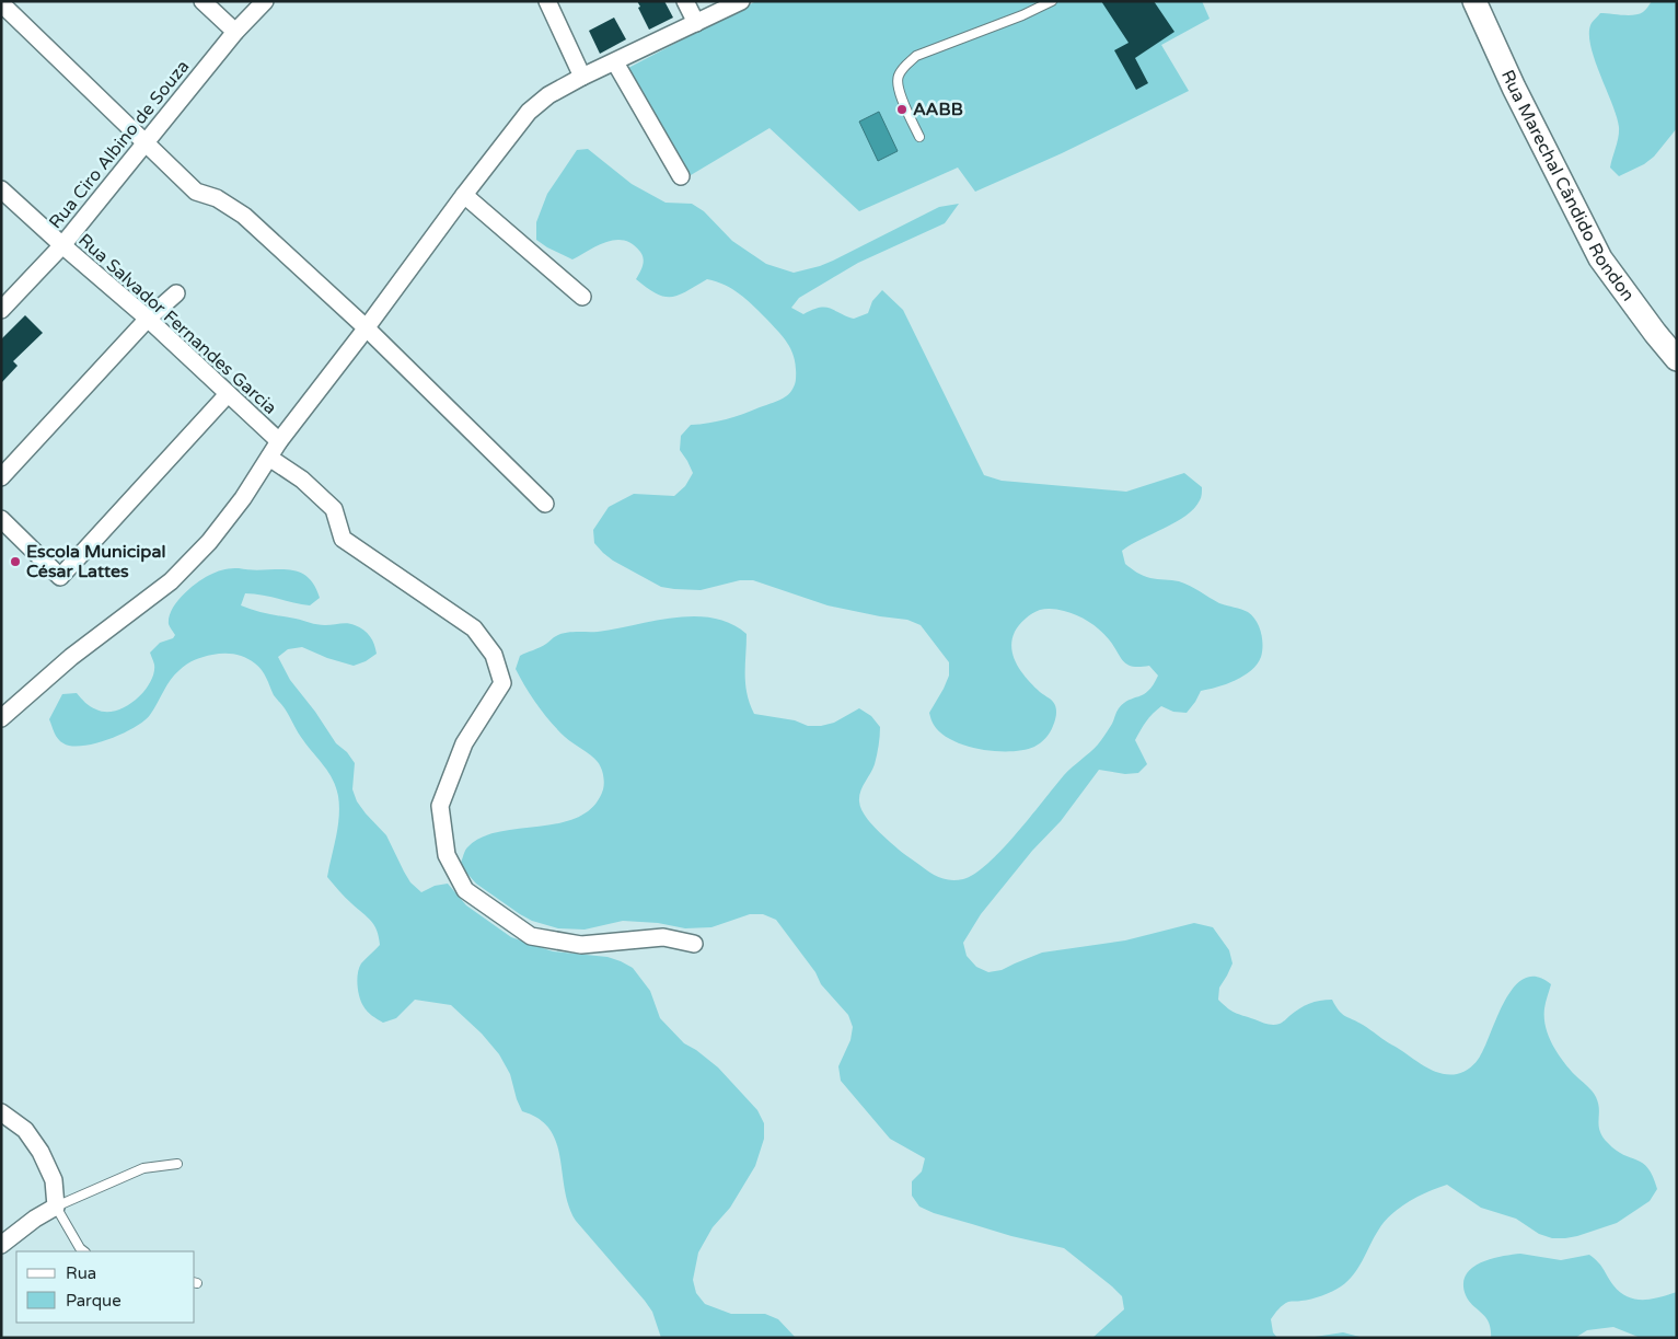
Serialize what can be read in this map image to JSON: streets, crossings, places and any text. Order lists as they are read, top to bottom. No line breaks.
{"streets":{"street":["Rua Ciro Albino de Souza","Rua Marechal Cândido Rondon","Rua Salvador Fernandes Garcia"]},"crossings":[["Rua Ciro Albino de Souza","Rua Salvador Fernandes Garcia"]],"places":["AABB","Escola Municipal César Lattes"],"legend":["Rua","Parque"]}
